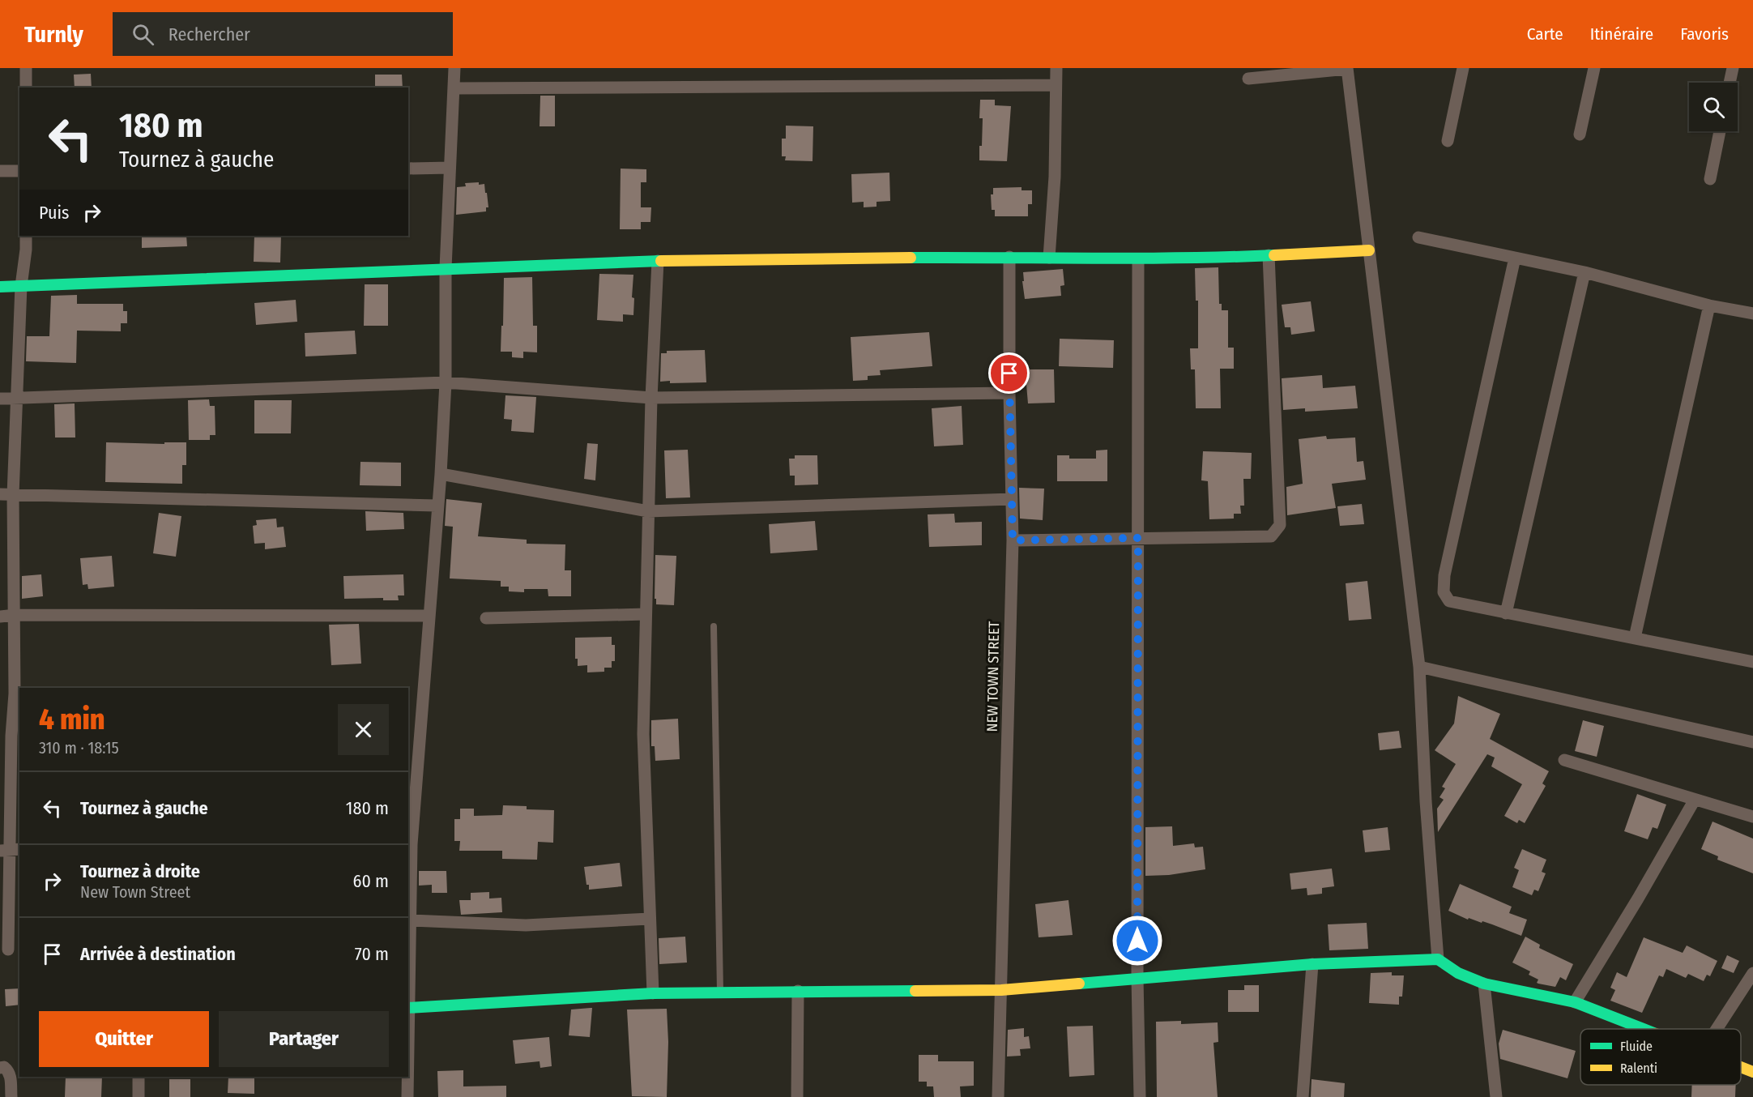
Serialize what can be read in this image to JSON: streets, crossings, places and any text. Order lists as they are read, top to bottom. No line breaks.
{"streets":{"street":["NEW TOWN STREET"]},"legend":["Fluide","Ralenti"],"page":{"header":"Turnly","search":"Rechercher","nav":["Carte","Itinéraire","Favoris"],"turn":["180 m","Tournez à gauche"],"then":"Puis","heading":["4 min","310 m · 18:15"],"list":[{"name":"Tournez à gauche","value":"180 m"},{"name":"Tournez à droite","note":"New Town Street","value":"60 m"},{"name":"Arrivée à destination","value":"70 m"}],"buttons":["Quitter","Partager"]}}
